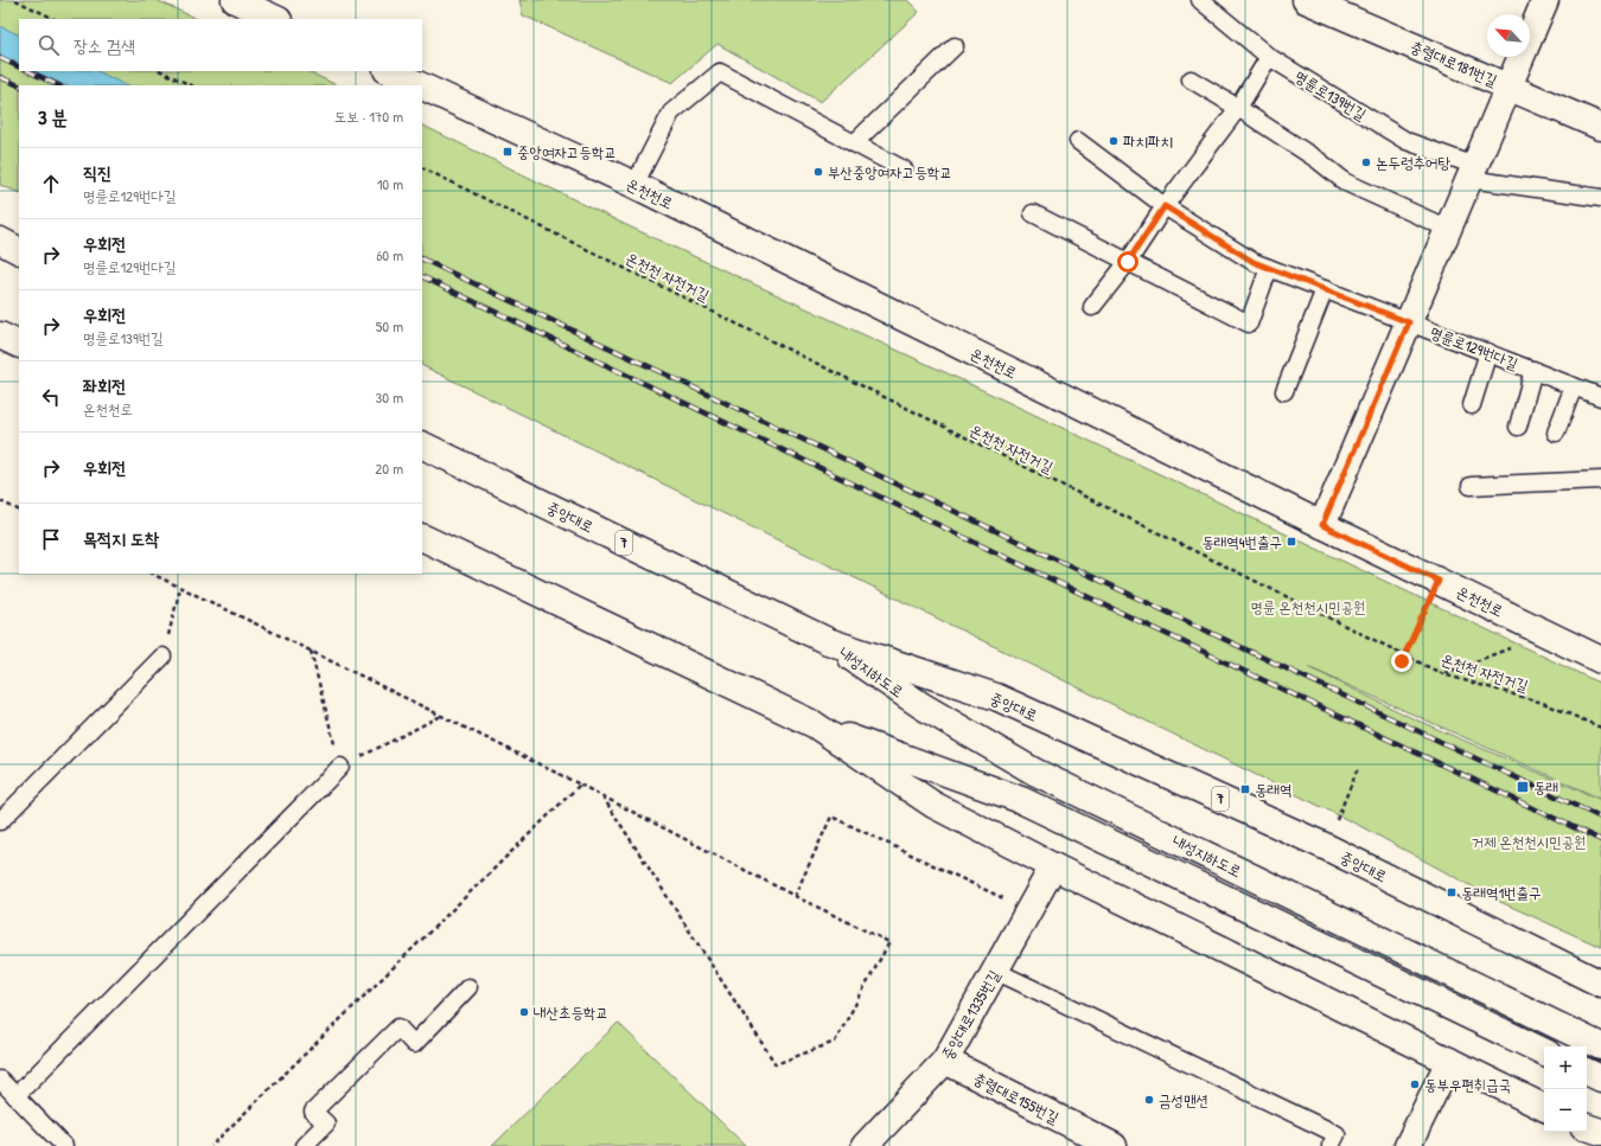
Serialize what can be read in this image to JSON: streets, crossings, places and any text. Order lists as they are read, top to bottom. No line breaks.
{"streets":{"main road":["충렬대로181번길","온천천로","중앙대로","7","내성지하도로","중앙대로1335번길","충렬대로155번길"],"lane":["명륜로139번길","명륜로129번다길"],"path":["온천천 자전거길"]},"crossings":[["중앙대로","내성지하도로"],["중앙대로1335번길","충렬대로155번길"]],"parks":["명륜 온천천시민공원","거제 온천천시민공원"],"places":{"other":["파치파치","논두렁추어탕","부산중앙여자고등학교","내산초등학교","동부우편취급국","금성맨션"],"transit":["중앙여자고등학교","동래역4번출구","동래","동래역","동래역1번출구"]},"north":"top left","page":{"search":"장소 검색","heading":["3 분","도보 · 170 m"],"list":[["직진","명륜로129번다길","10 m"],["우회전","명륜로129번다길","60 m"],["우회전","명륜로139번길","50 m"],["좌회전","온천천로","30 m"],["우회전","20 m"],"목적지 도착"],"map_buttons":["+","−"]}}
